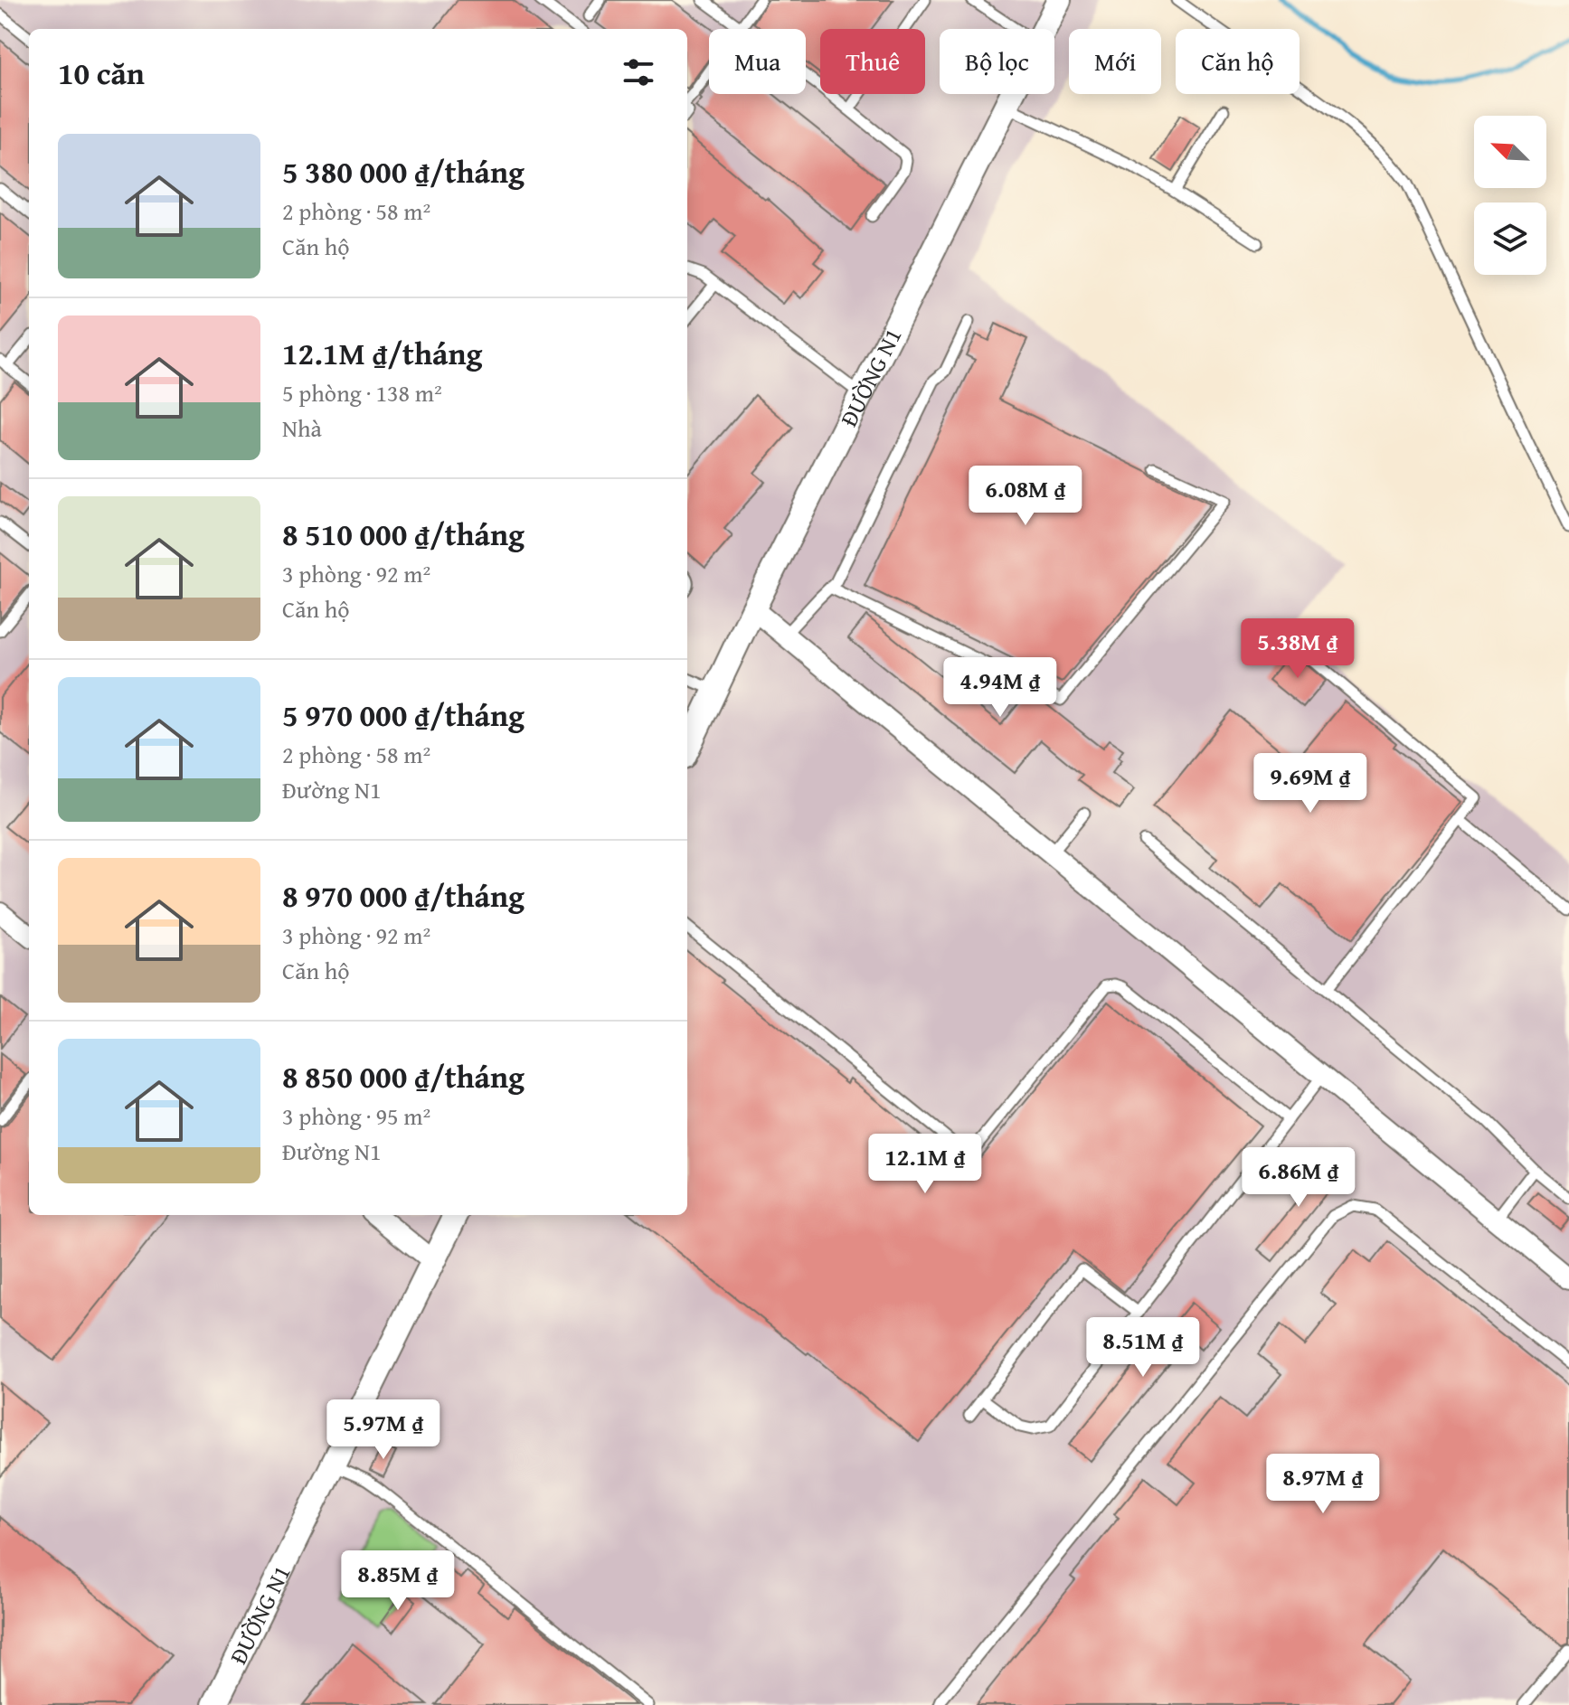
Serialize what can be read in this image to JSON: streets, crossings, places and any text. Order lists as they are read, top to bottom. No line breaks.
{"streets":{"street":["ĐƯỜNG N1"]},"north":"top left","page":{"chip":["Mua","Thuê","Bộ lọc","Mới","Căn hộ"],"heading":"10 căn","list":[{"name":"5 380 000 ₫/tháng","note":"2 phòng · 58 m² · Căn hộ"},{"name":"12.1M ₫/tháng","note":"5 phòng · 138 m² · Nhà"},{"name":"8 510 000 ₫/tháng","note":"3 phòng · 92 m² · Căn hộ"},{"name":"5 970 000 ₫/tháng","note":"2 phòng · 58 m² · Đường N1"},{"name":"8 970 000 ₫/tháng","note":"3 phòng · 92 m² · Căn hộ"},{"name":"8 850 000 ₫/tháng","note":"3 phòng · 95 m² · Đường N1"}],"price":["6.08M ₫","5.38M ₫","4.94M ₫","9.69M ₫","12.1M ₫","6.86M ₫","8.51M ₫","5.97M ₫","8.97M ₫","8.85M ₫"]}}
